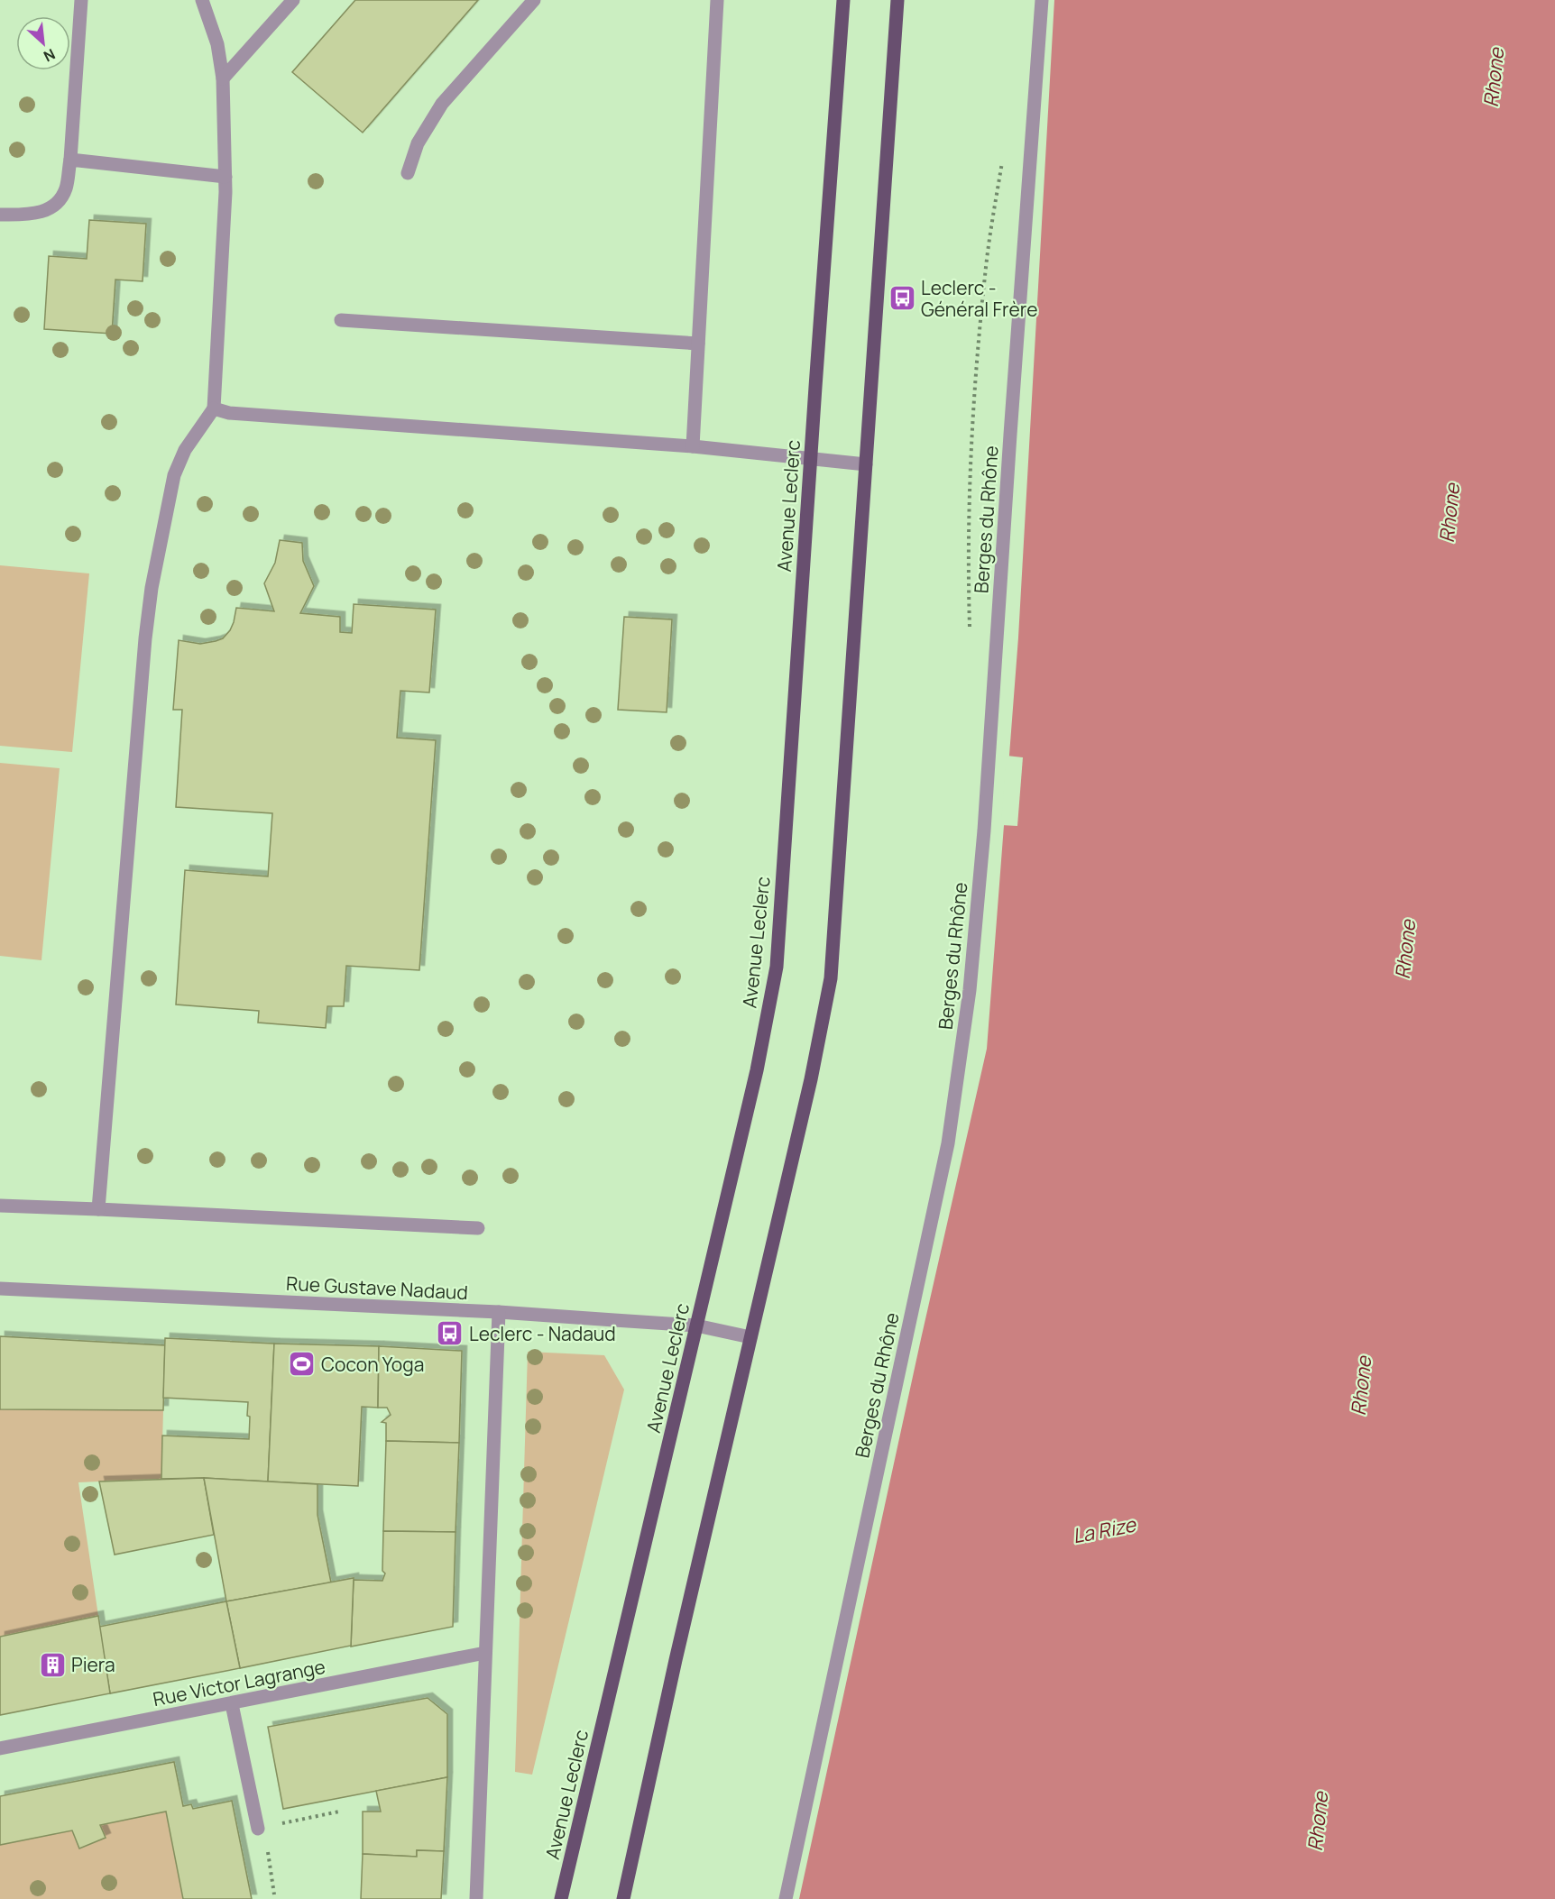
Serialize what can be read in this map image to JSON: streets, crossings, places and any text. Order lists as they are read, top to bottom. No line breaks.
{"streets":{"main road":["Avenue Leclerc"],"street":["Berges du Rhône","Rue Gustave Nadaud","Rue Victor Lagrange"]},"crossings":[["Avenue Leclerc","Rue Gustave Nadaud"]],"water":["Rhone","La Rize"],"places":{"bus stop":["Leclerc - Général Frère","Leclerc - Nadaud"],"sports":["Cocon Yoga"],"building":["Piera"]},"north":"bottom right"}
